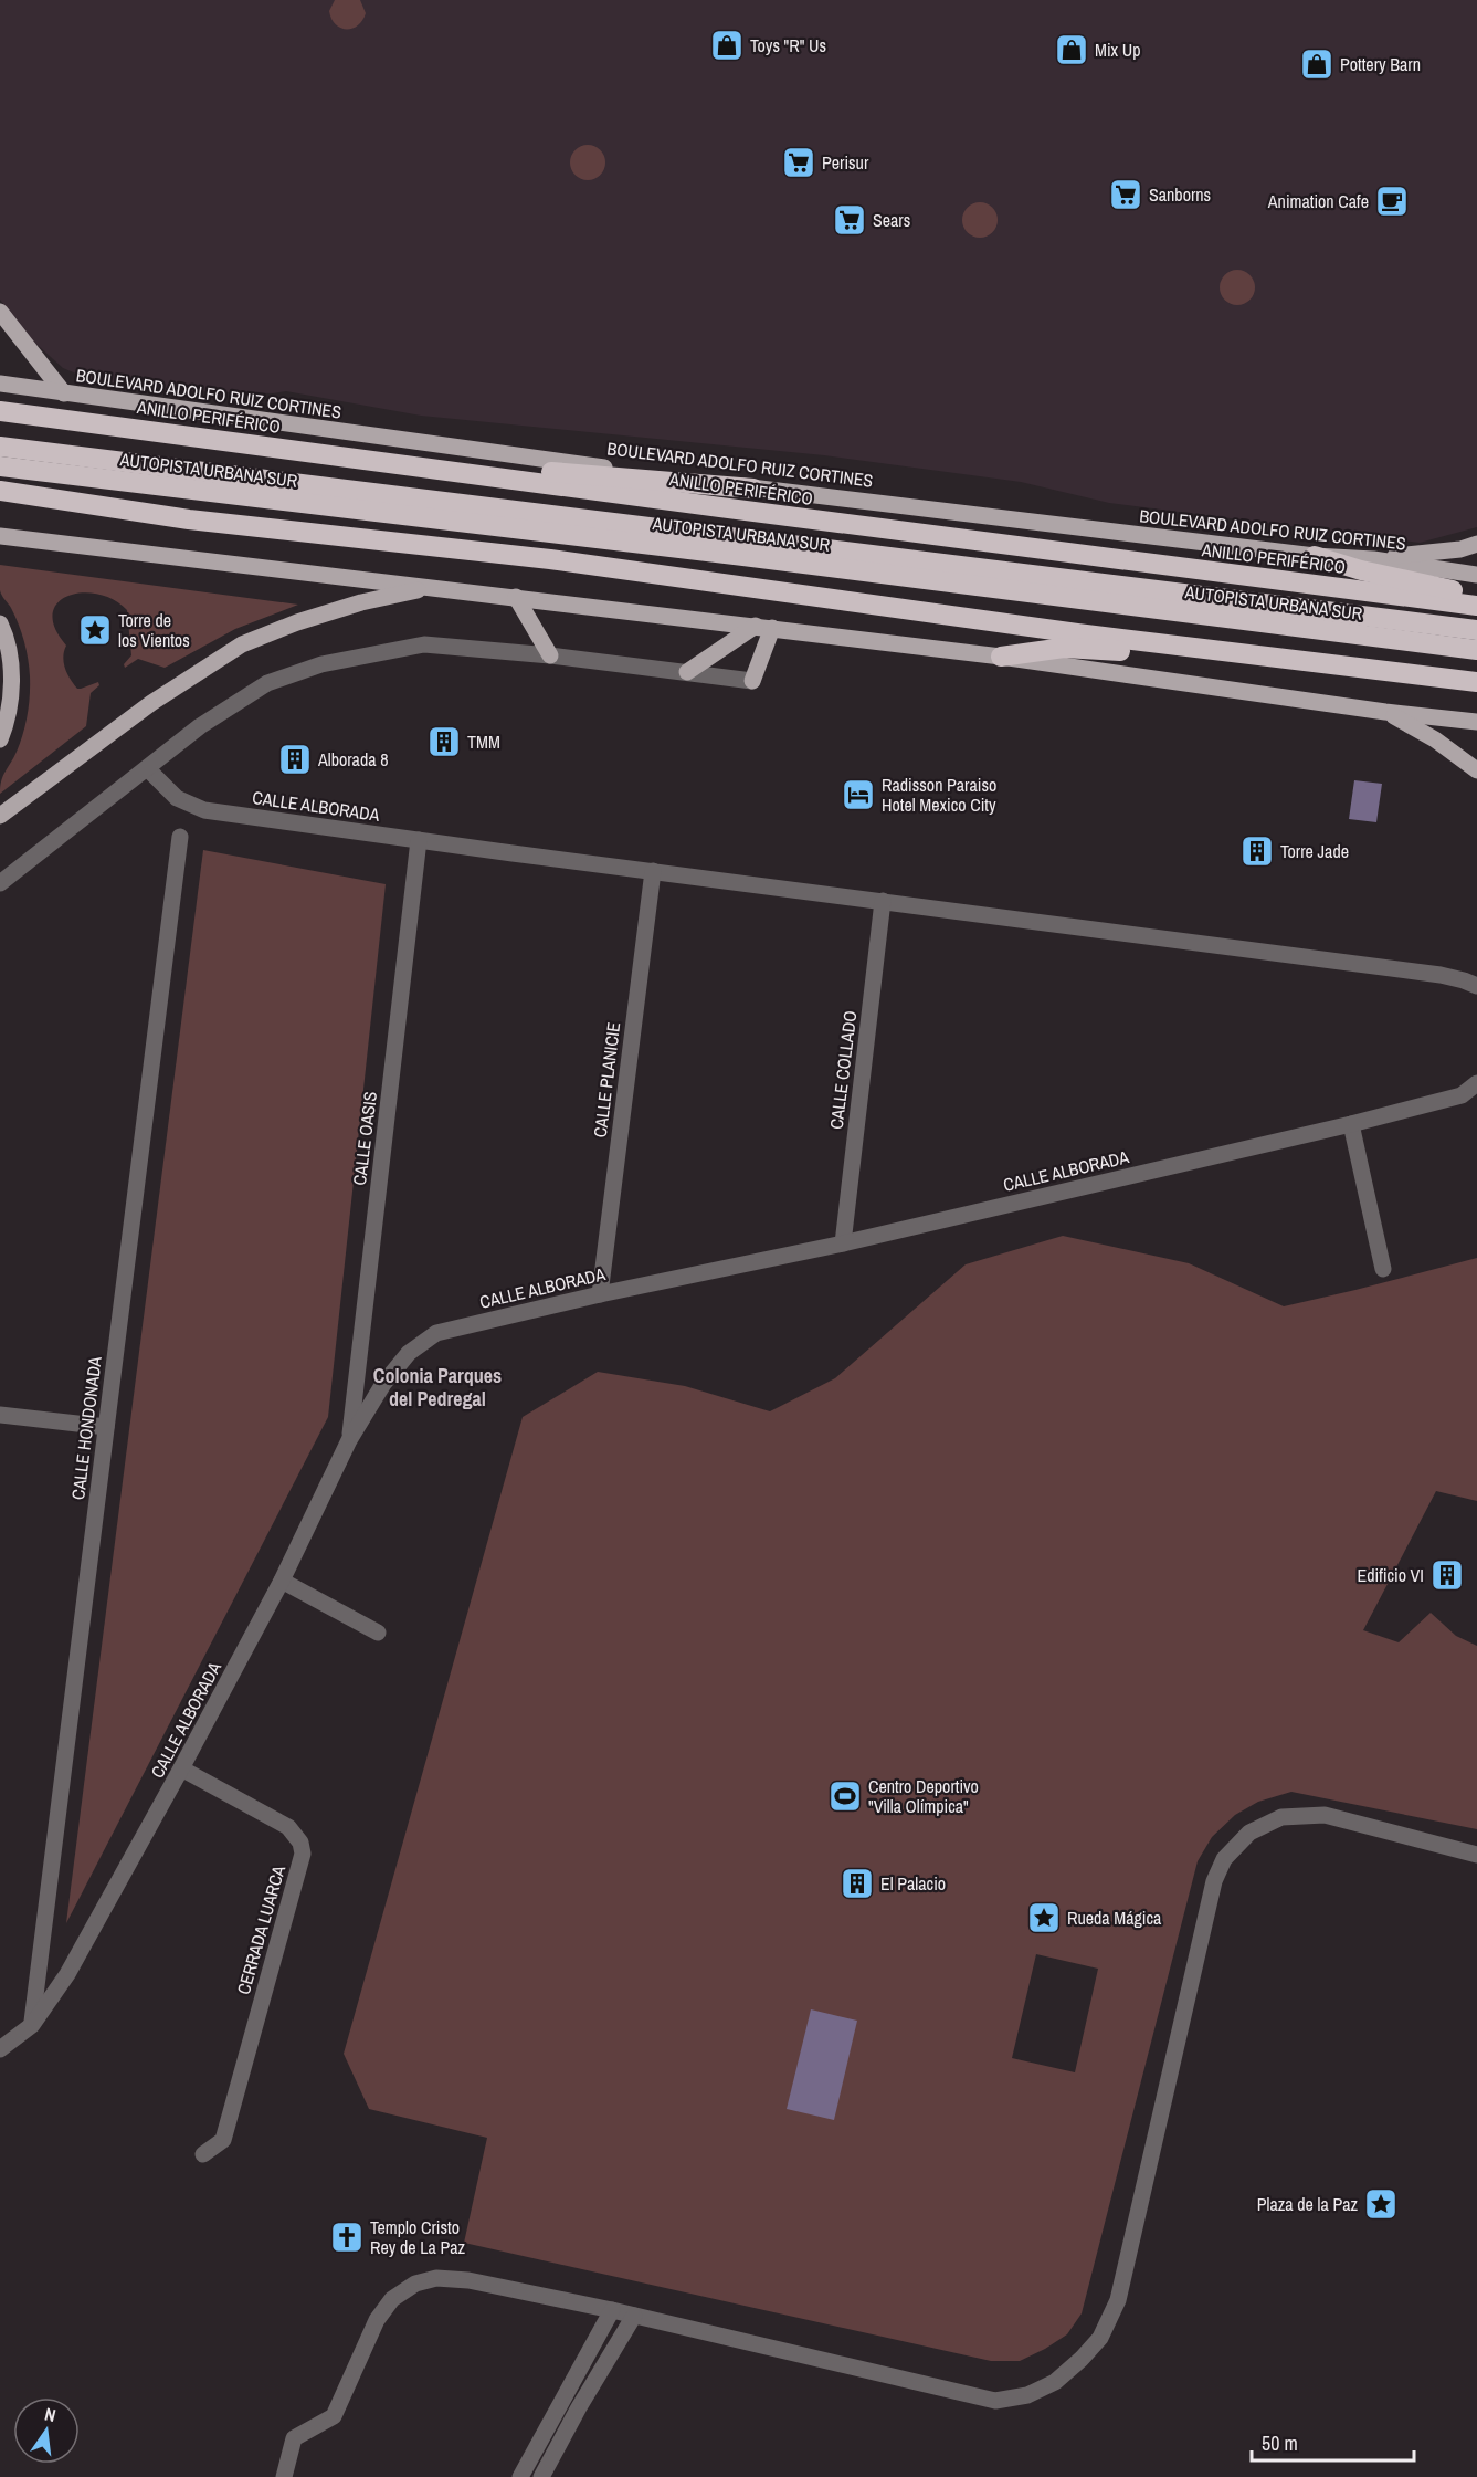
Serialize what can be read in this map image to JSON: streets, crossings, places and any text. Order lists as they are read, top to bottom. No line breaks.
{"streets":{"highway":["ANILLO PERIFÉRICO","AUTOPISTA URBANA SUR"],"main road":["BOULEVARD ADOLFO RUIZ CORTINES"],"street":["CALLE ALBORADA","CALLE COLLADO","CALLE PLANICIE","CALLE OASIS","CALLE HONDONADA","CERRADA LUARCA"]},"crossings":[["CALLE ALBORADA","CALLE COLLADO"],["CALLE ALBORADA","CALLE PLANICIE"],["CALLE ALBORADA","CALLE OASIS"],["CALLE ALBORADA","CALLE HONDONADA"],["CALLE ALBORADA","CERRADA LUARCA"]],"districts":["Colonia Parques del Pedregal"],"places":{"shop":["Toys \"R\" Us","Mix Up","Pottery Barn"],"supermarket":["Perisur","Sanborns","Sears"],"cafe":["Animation Cafe"],"place":["Torre de los Vientos","Rueda Mágica","Plaza de la Paz"],"building":["TMM","Alborada 8","Torre Jade","Edificio VI","El Palacio"],"hotel":["Radisson Paraiso Hotel Mexico City"],"sports":["Centro Deportivo \"Villa Olímpica\""],"church":["Templo Cristo Rey de La Paz"]},"scale_bar":"50 m","north":"top"}
